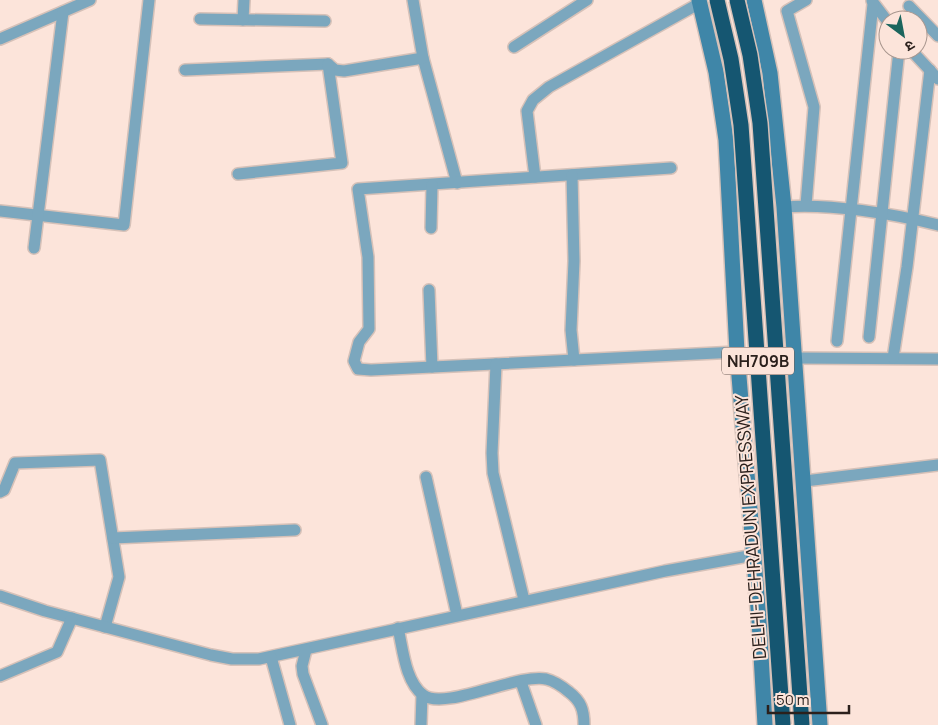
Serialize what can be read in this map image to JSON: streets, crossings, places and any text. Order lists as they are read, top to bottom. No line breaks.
{"streets":{"highway":["NH709B","DELHI-DEHRADUN EXPRESSWAY"]},"scale_bar":"50 m","north":"bottom right"}
